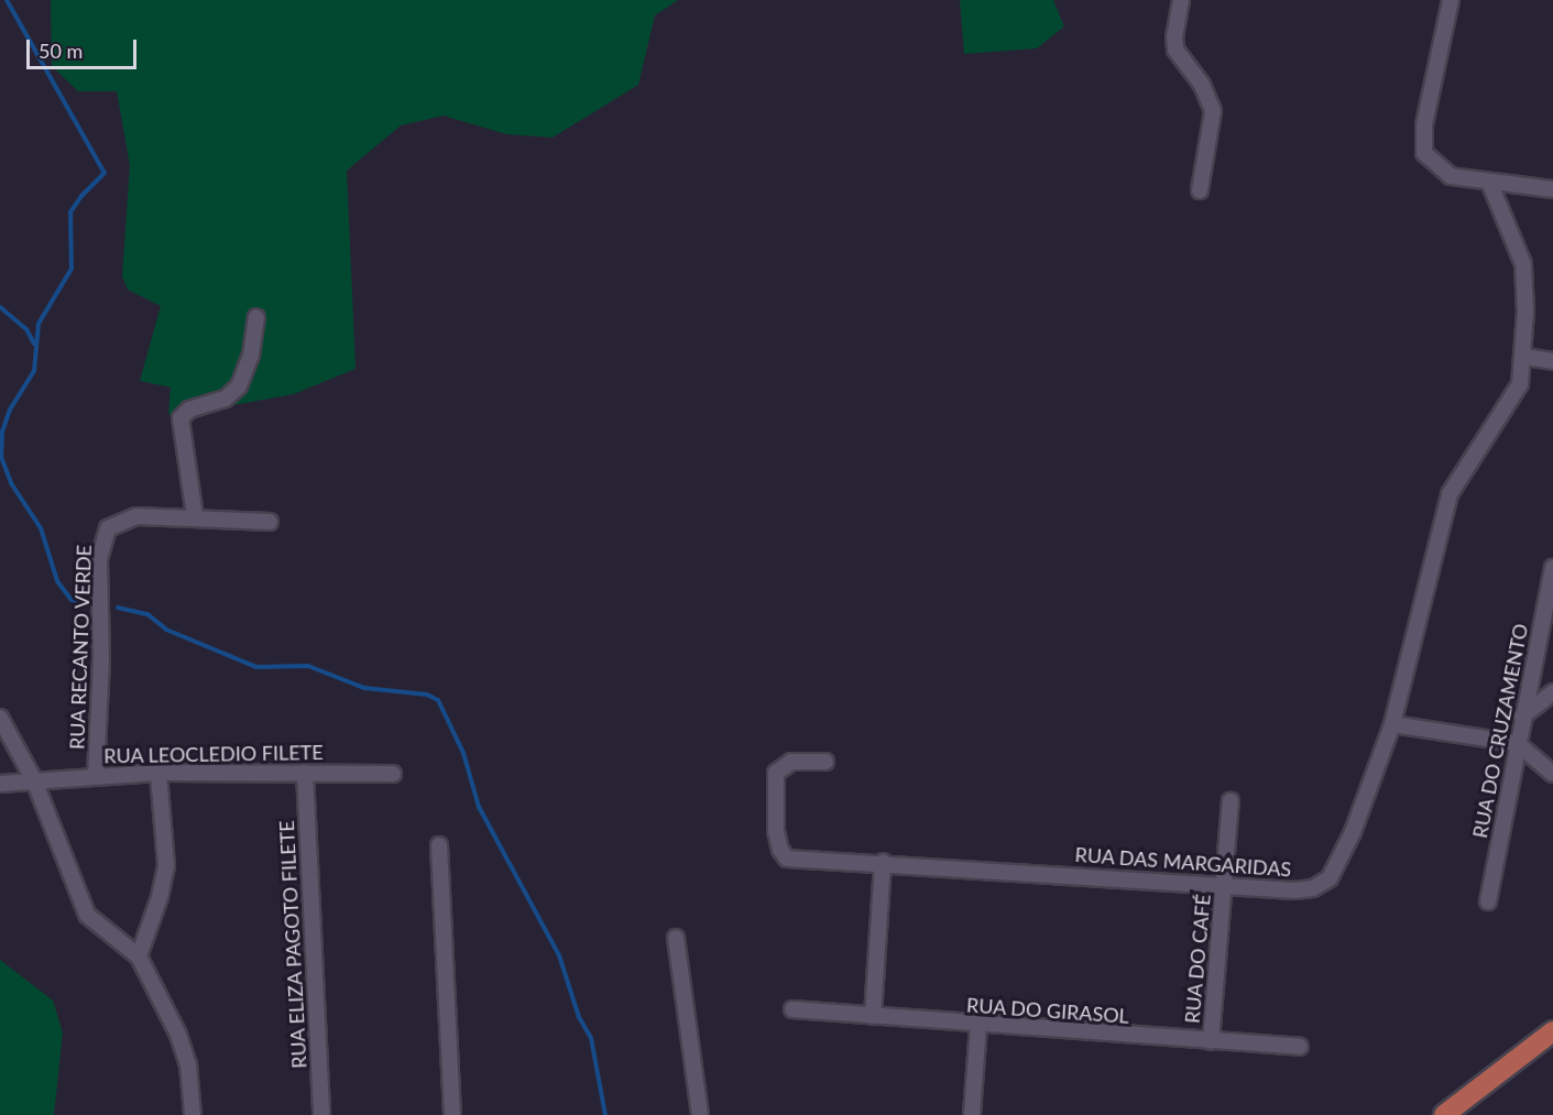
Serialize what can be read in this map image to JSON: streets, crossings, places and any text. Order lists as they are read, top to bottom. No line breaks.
{"streets":{"street":["RUA RECANTO VERDE","RUA DO CRUZAMENTO","RUA LEOCLEDIO FILETE","RUA DAS MARGARIDAS","RUA ELIZA PAGOTO FILETE","RUA DO CAFÉ","RUA DO GIRASOL"]},"crossings":[["RUA RECANTO VERDE","RUA LEOCLEDIO FILETE"],["RUA LEOCLEDIO FILETE","RUA ELIZA PAGOTO FILETE"],["RUA DAS MARGARIDAS","RUA DO CAFÉ"],["RUA DO CAFÉ","RUA DO GIRASOL"]],"scale_bar":"50 m"}
